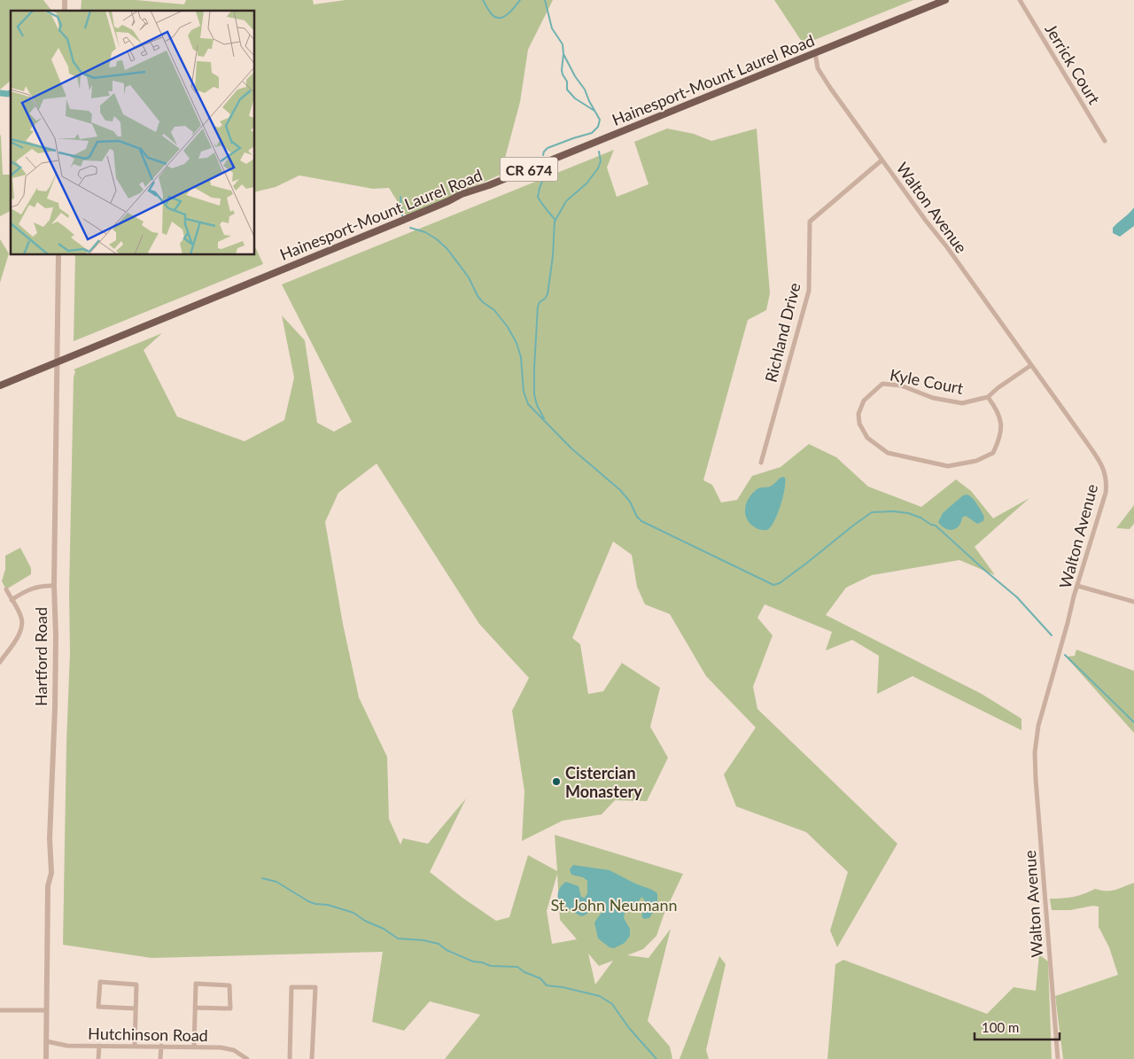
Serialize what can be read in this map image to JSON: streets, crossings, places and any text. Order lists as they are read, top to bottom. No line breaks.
{"streets":{"main road":["Hainesport-Mount Laurel Road","CR 674"],"street":["Jerrick Court","Walton Avenue","Richland Drive","Kyle Court","Hartford Road","Hutchinson Road"]},"crossings":[["Hainesport-Mount Laurel Road","Walton Avenue"],["Hainesport-Mount Laurel Road","Hartford Road"],["Walton Avenue","Richland Drive"],["Walton Avenue","Kyle Court"],["Hartford Road","Hutchinson Road"]],"parks":["St. John Neumann"],"places":["Cistercian Monastery"],"scale_bar":"100 m"}
